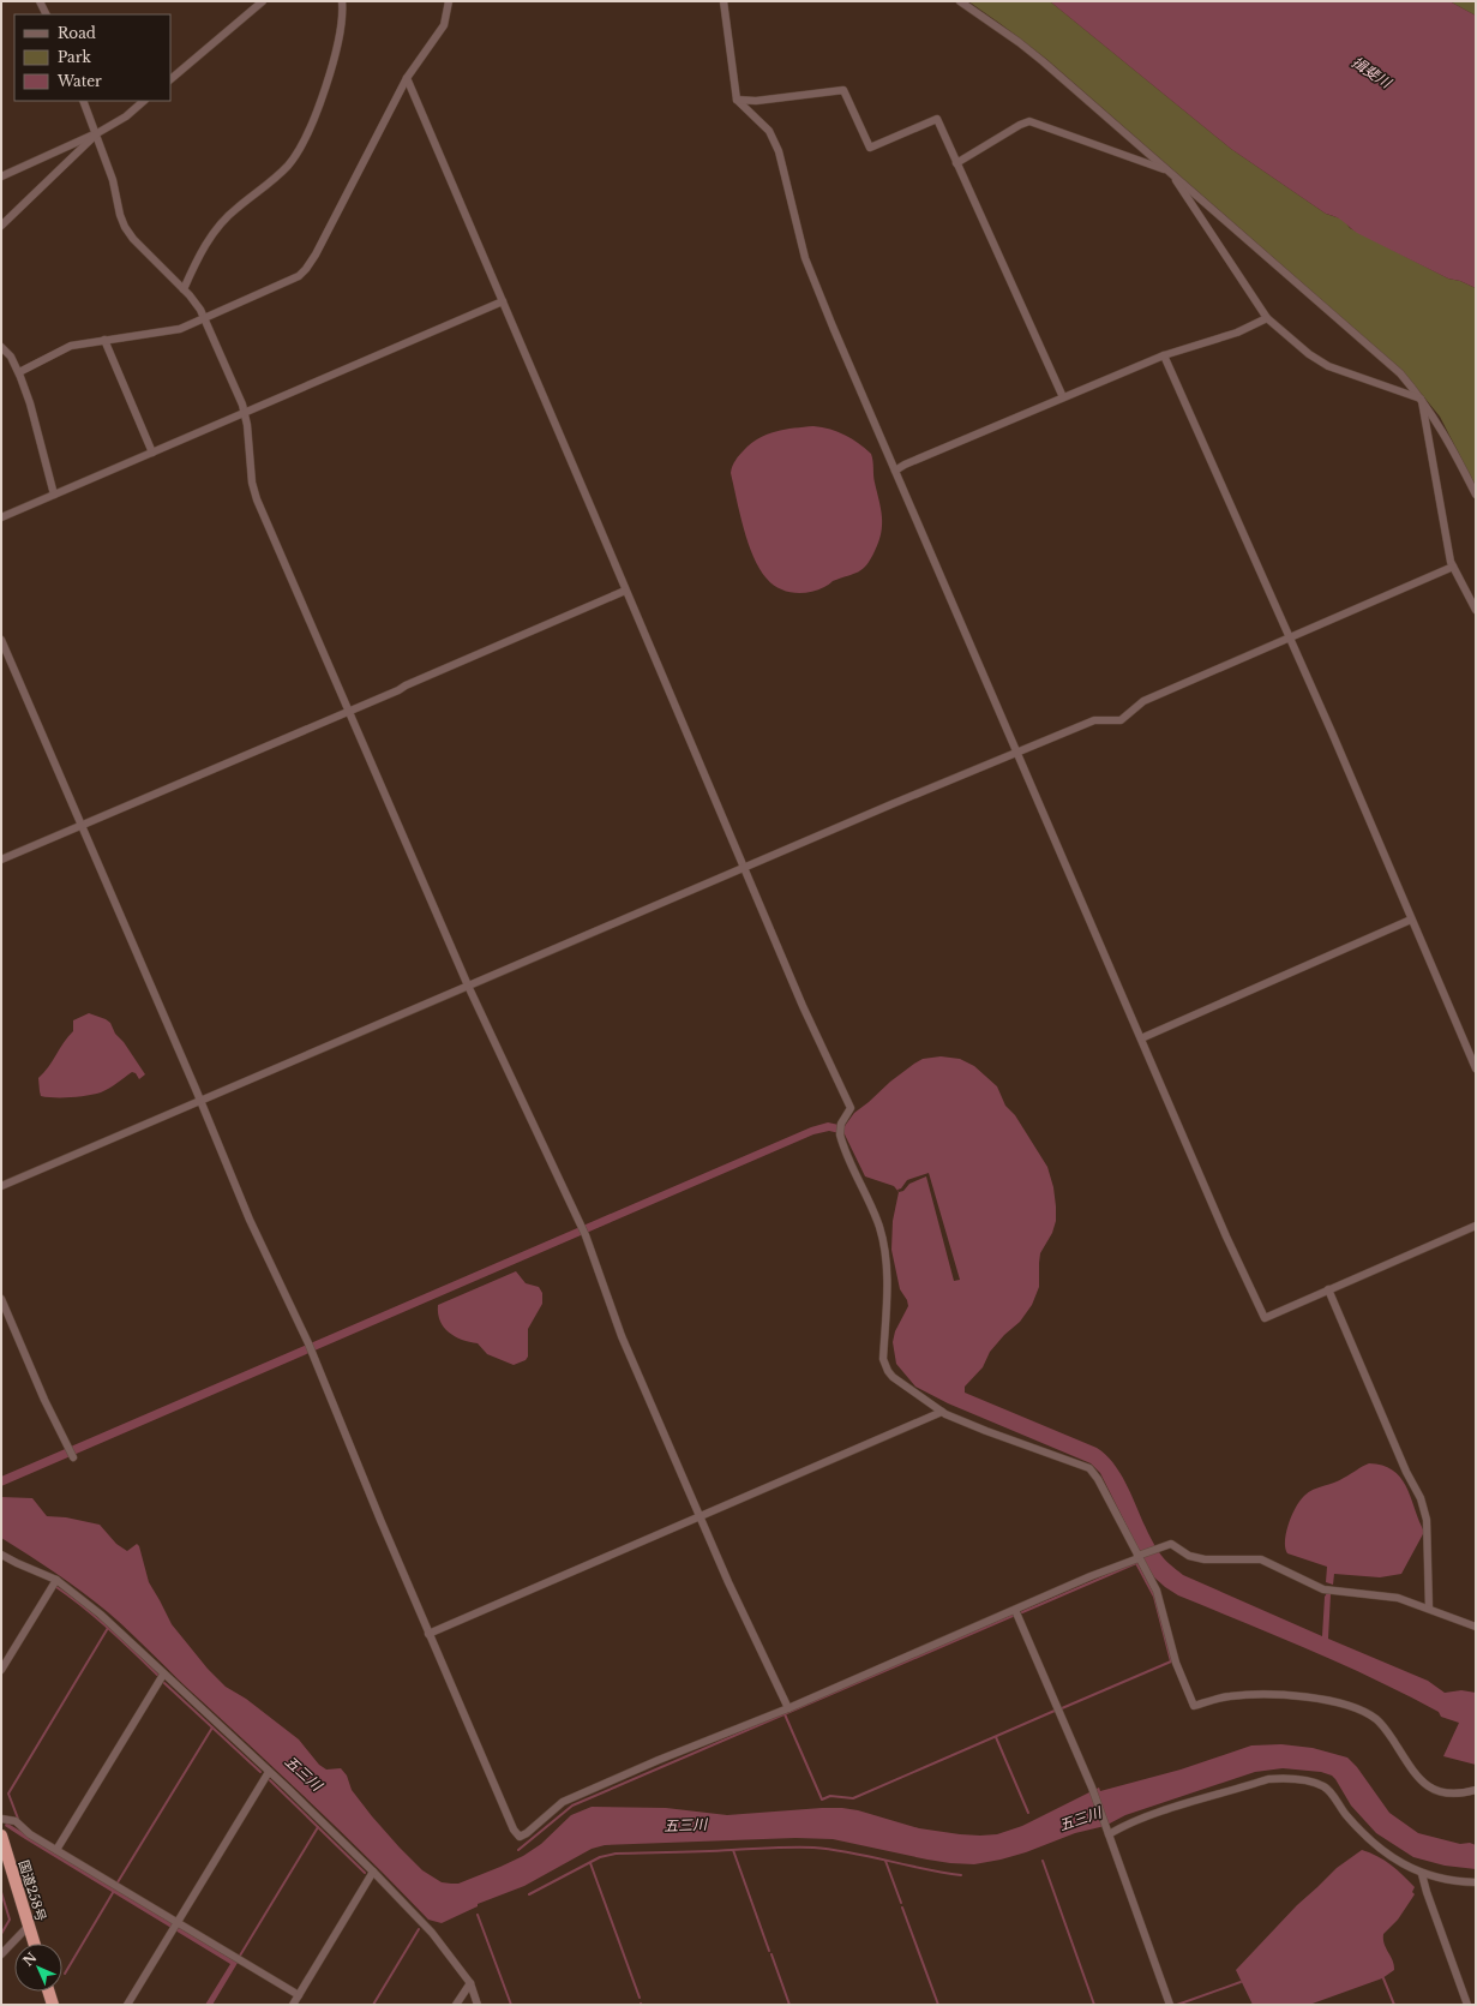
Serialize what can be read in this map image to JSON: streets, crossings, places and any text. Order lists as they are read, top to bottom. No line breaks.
{"streets":{"highway":["国道258号"]},"water":["揖斐川","五三川"],"legend":["Road","Park","Water"],"north":"top left"}
